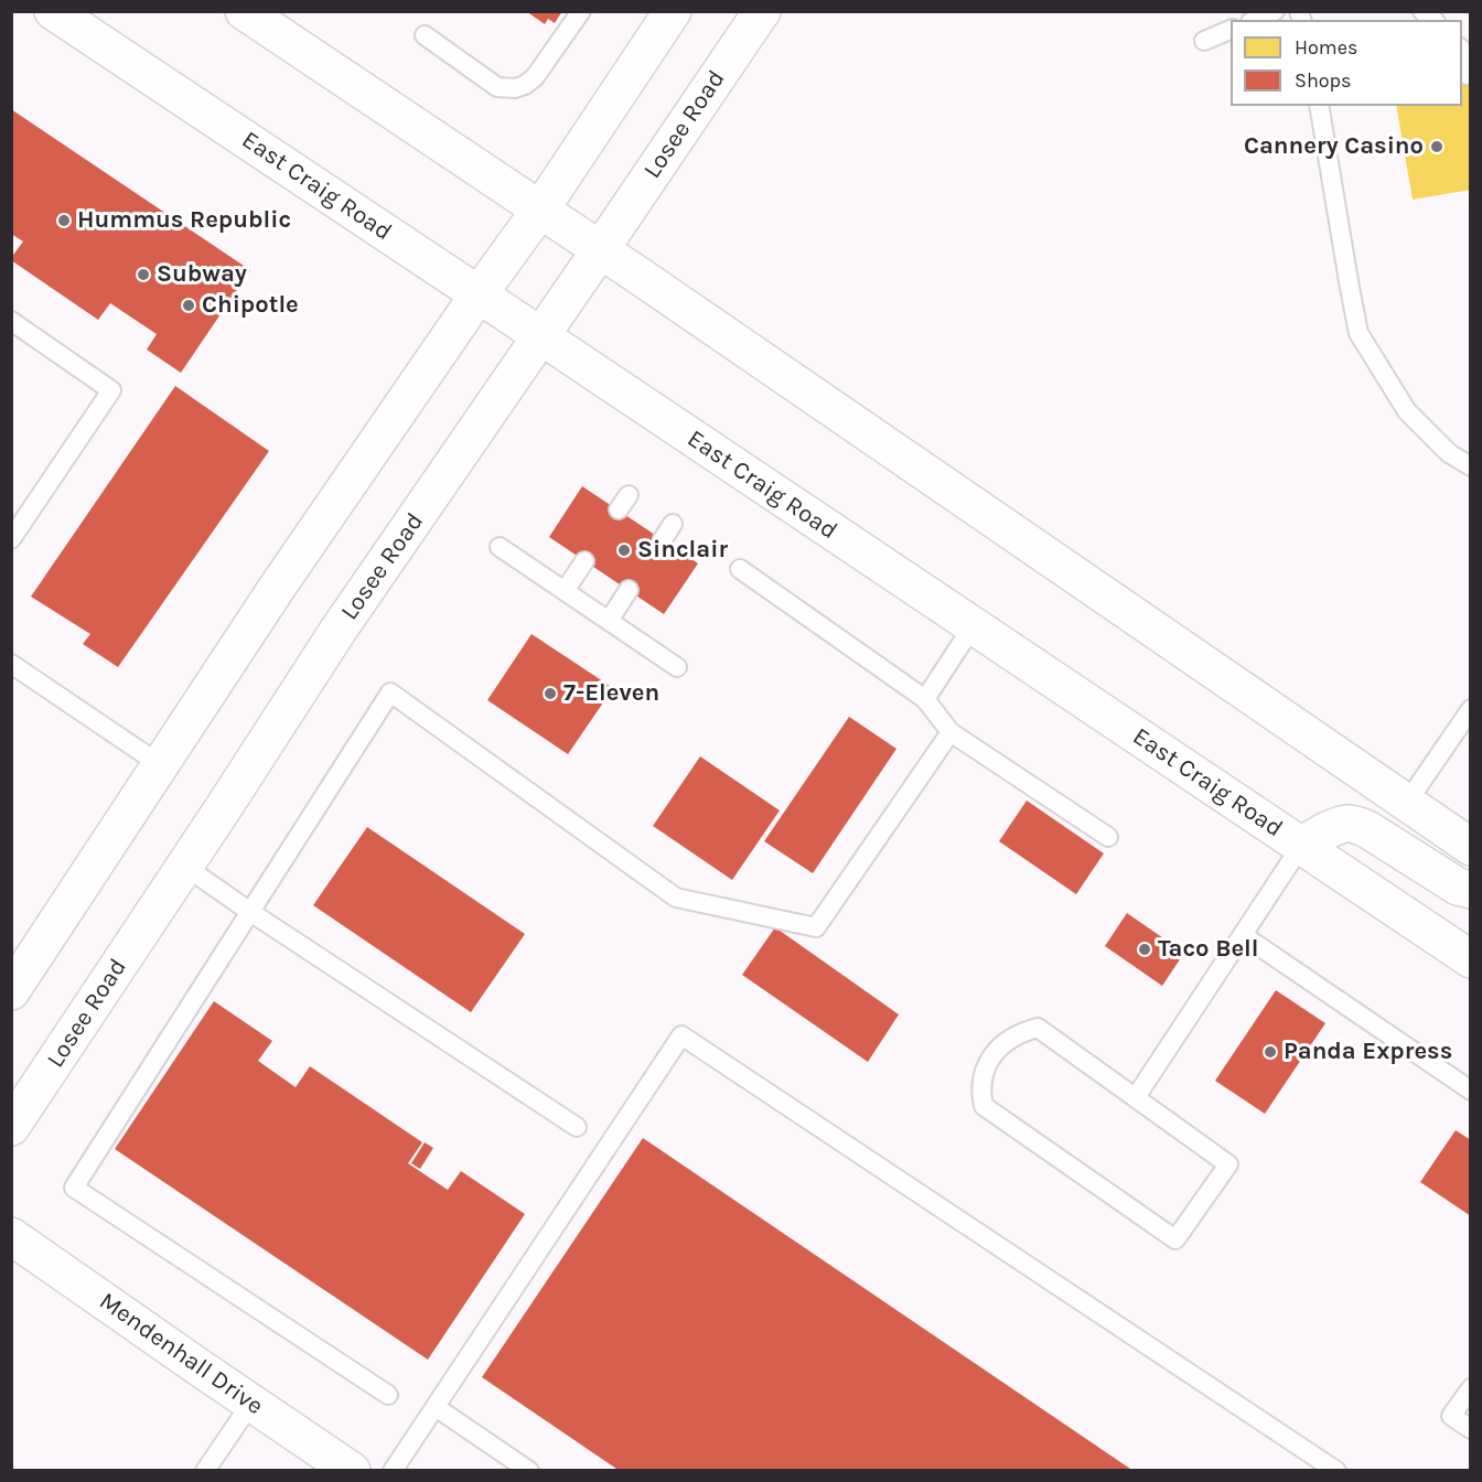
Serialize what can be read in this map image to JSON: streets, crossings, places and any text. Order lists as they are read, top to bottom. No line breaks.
{"streets":{"main road":["Losee Road","East Craig Road","Mendenhall Drive"]},"crossings":[["Losee Road","East Craig Road"]],"places":["Cannery Casino","Hummus Republic","Subway","Chipotle","Sinclair","7-Eleven","Taco Bell","Panda Express"],"legend":["Homes","Shops"]}
